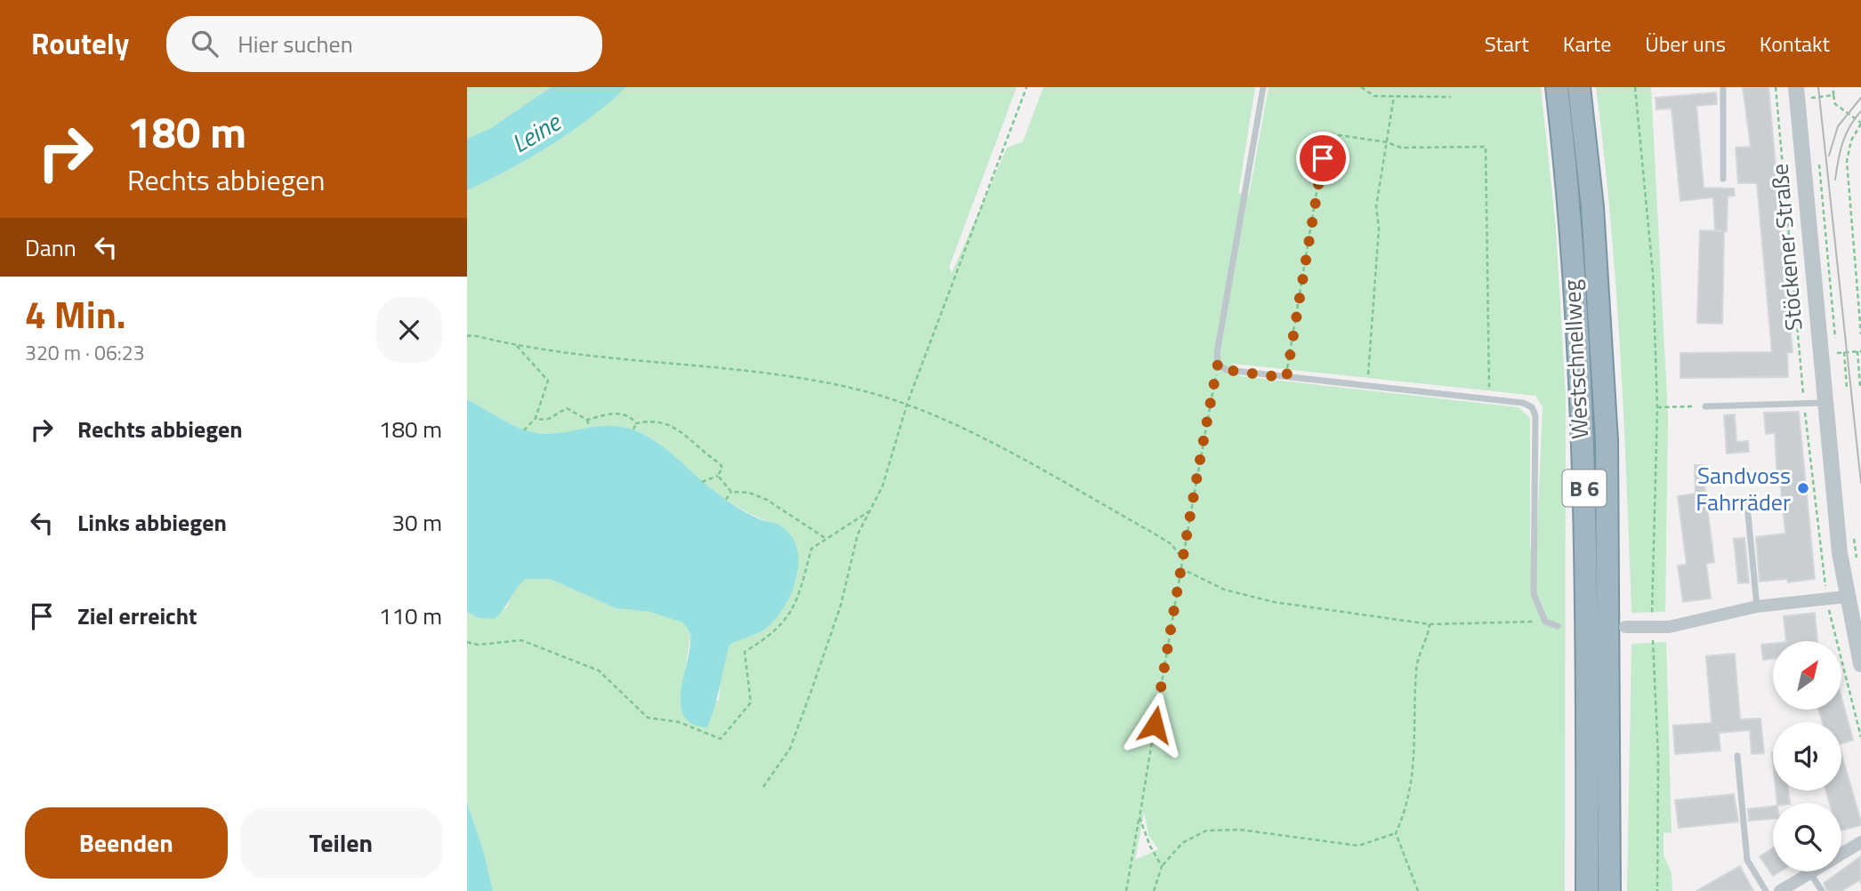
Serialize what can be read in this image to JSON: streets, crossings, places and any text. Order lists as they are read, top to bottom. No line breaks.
{"streets":{"highway":["Westschnellweg","B 6"],"street":["Stöckener Straße"]},"water":["Leine"],"places":["Sandvoss Fahrräder"],"north":"top right","page":{"header":"Routely","search":"Hier suchen","nav":["Start","Karte","Über uns","Kontakt"],"turn":["180 m","Rechts abbiegen"],"then":"Dann","heading":["4 Min.","320 m · 06:23"],"list":[{"name":"Rechts abbiegen","value":"180 m"},{"name":"Links abbiegen","value":"30 m"},{"name":"Ziel erreicht","value":"110 m"}],"buttons":["Beenden","Teilen"]}}
